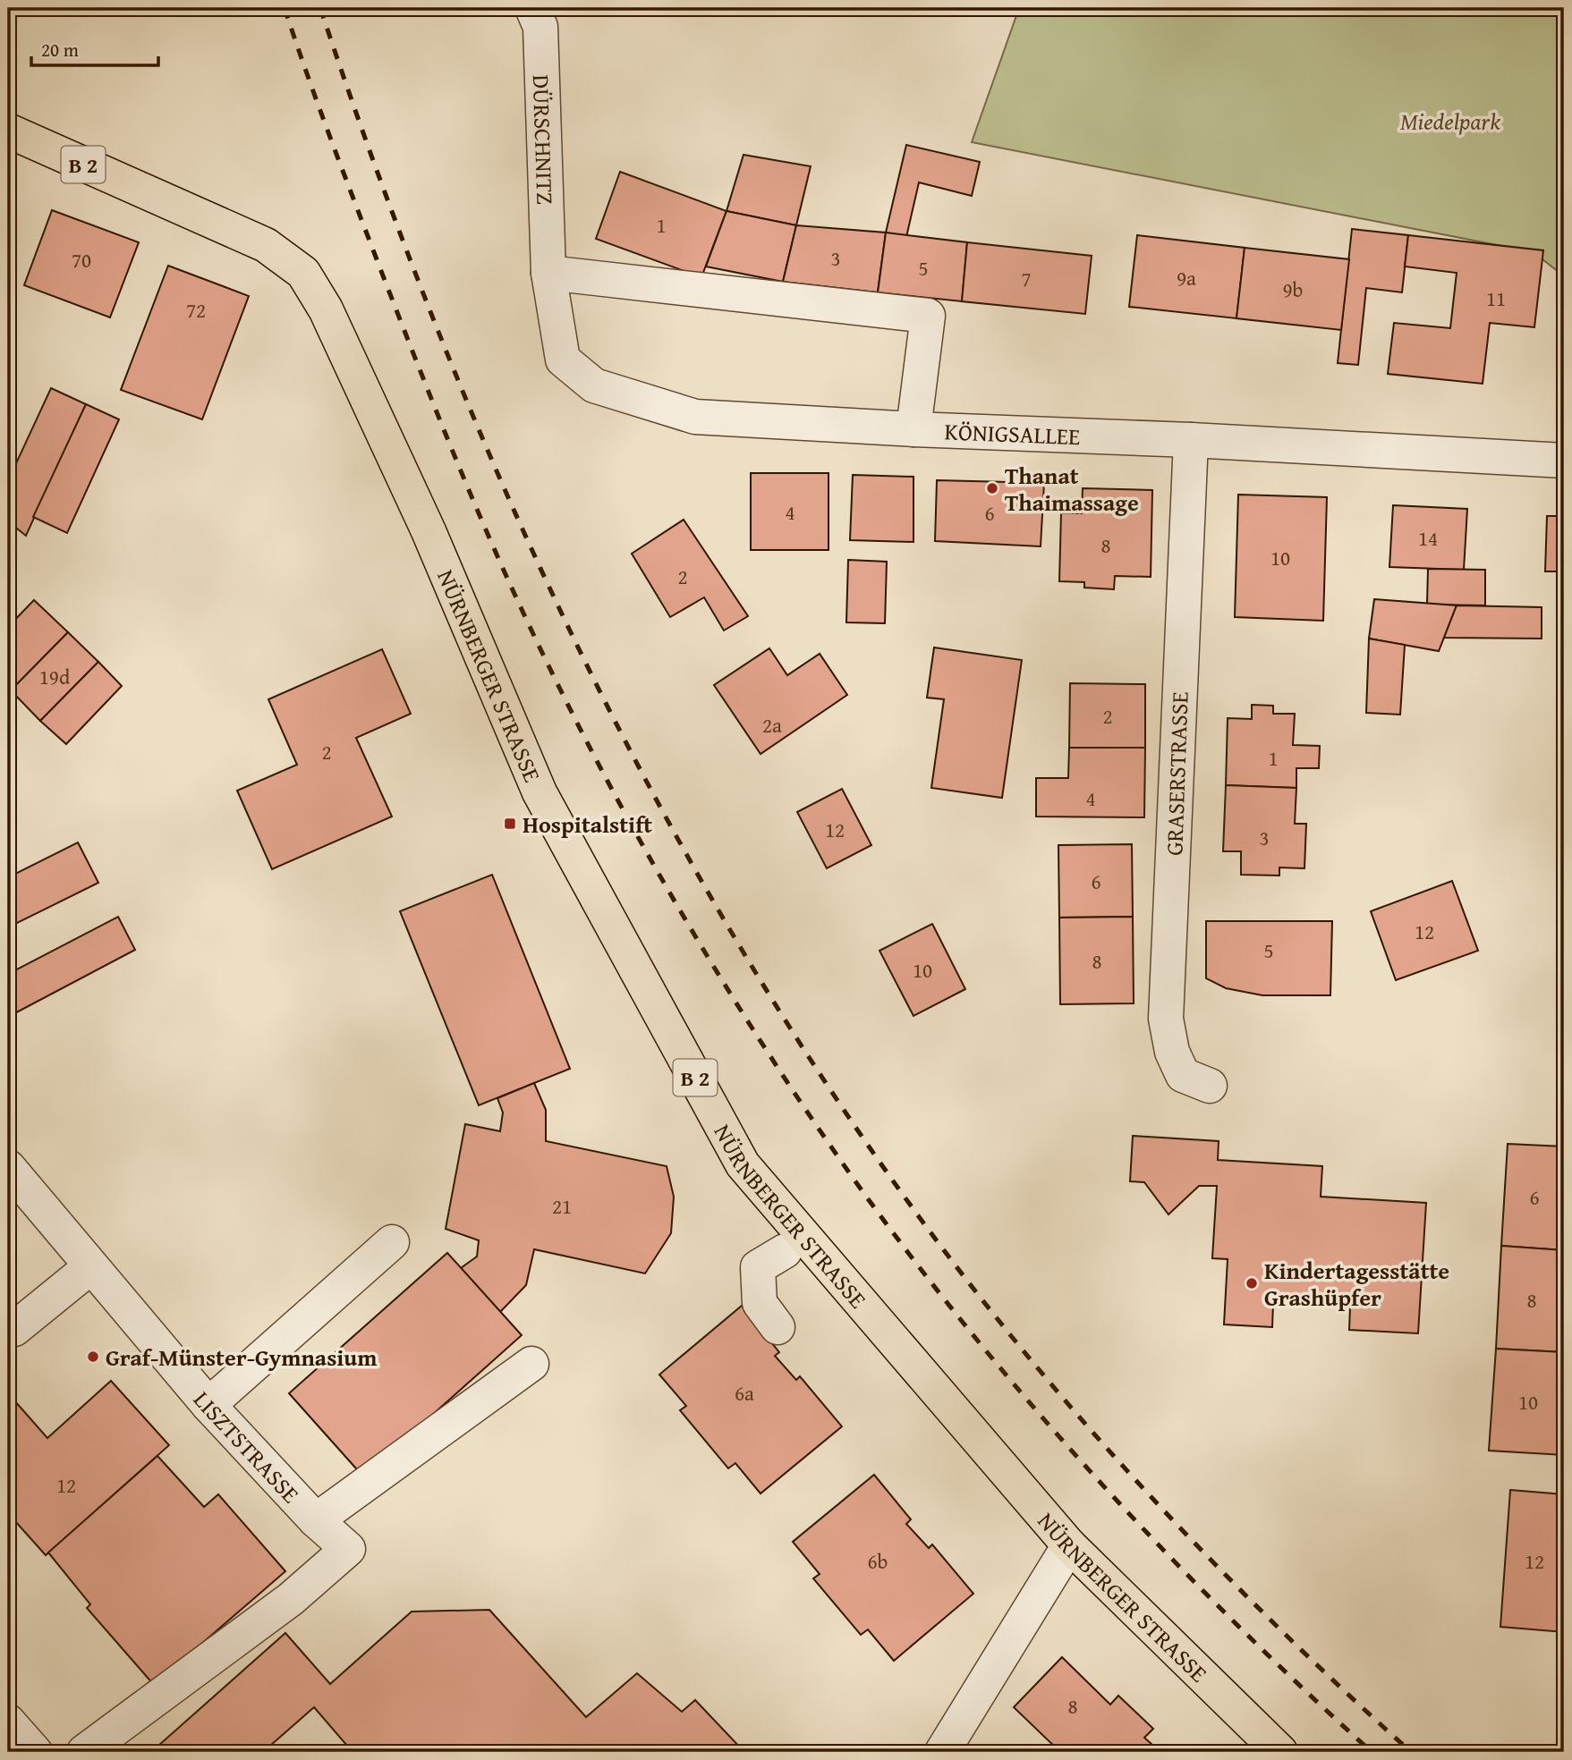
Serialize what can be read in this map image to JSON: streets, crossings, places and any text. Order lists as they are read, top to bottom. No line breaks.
{"streets":{"main road":["B 2","NÜRNBERGER STRASSE"],"street":["DÜRSCHNITZ","KÖNIGSALLEE","GRASERSTRASSE","LISZTSTRASSE"]},"crossings":[["DÜRSCHNITZ","KÖNIGSALLEE"],["KÖNIGSALLEE","GRASERSTRASSE"]],"parks":["Miedelpark"],"places":{"other":["Thanat Thaimassage","Kindertagesstätte Grashüpfer","Graf-Münster-Gymnasium"],"transit":["Hospitalstift"]},"house_numbers":["1","3","70","5","9a","7","9b","11","72","4","6","14","8","10","2","19d","2","2a","2","1","4","12","3","6","12","5","8","10","6","21","8","6a","10","12","6b","12","8"],"scale_bar":"20 m"}
